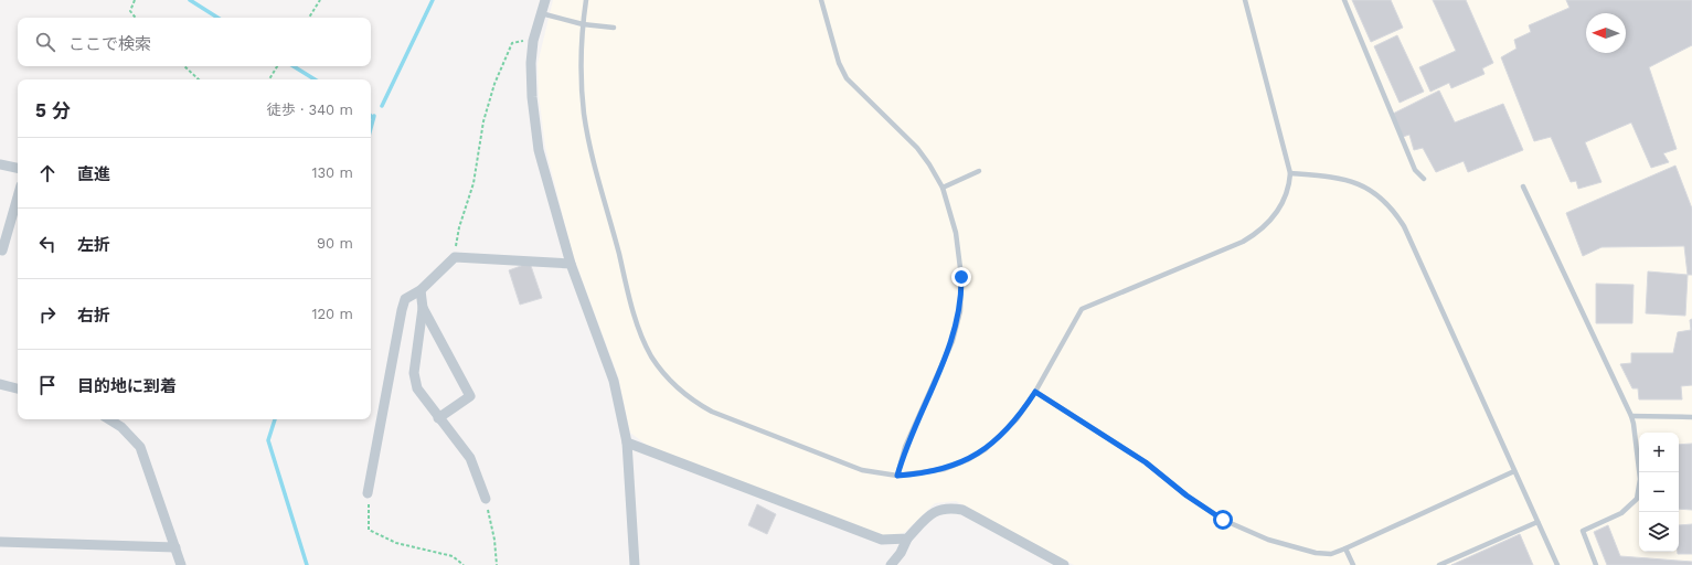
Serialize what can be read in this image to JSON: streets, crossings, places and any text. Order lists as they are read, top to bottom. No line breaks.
{"north":"left","page":{"search":"ここで検索","heading":["5 分","徒歩 · 340 m"],"list":[["直進","130 m"],["左折","90 m"],["右折","120 m"],"目的地に到着"],"map_buttons":["+","−"]}}
